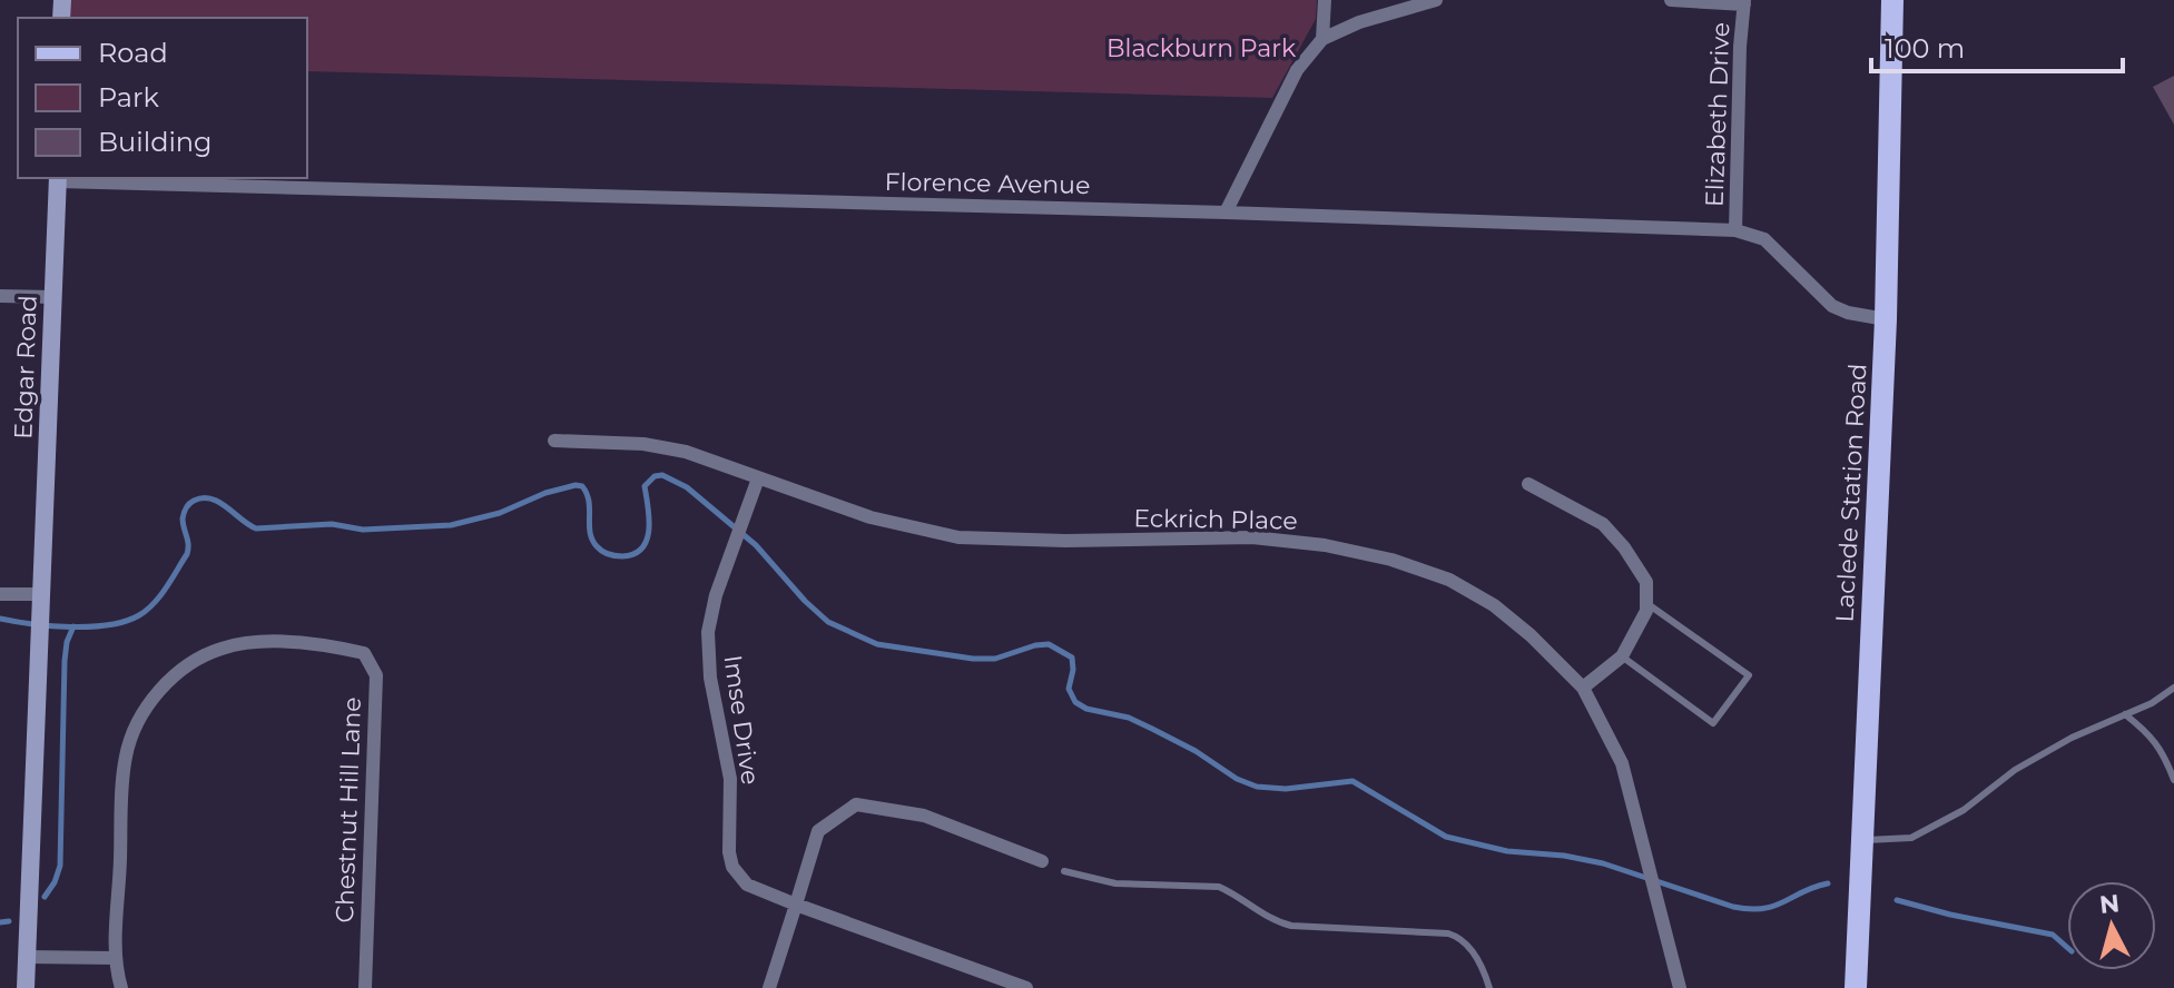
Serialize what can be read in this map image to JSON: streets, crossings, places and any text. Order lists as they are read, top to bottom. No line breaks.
{"streets":{"main road":["Laclede Station Road"],"street":["Elizabeth Drive","Florence Avenue","Edgar Road","Eckrich Place","Imse Drive","Chestnut Hill Lane"]},"crossings":[["Elizabeth Drive","Florence Avenue"],["Florence Avenue","Edgar Road"],["Florence Avenue","Laclede Station Road"],["Eckrich Place","Imse Drive"]],"parks":["Blackburn Park"],"legend":["Road","Park","Building"],"scale_bar":"100 m","north":"top"}
